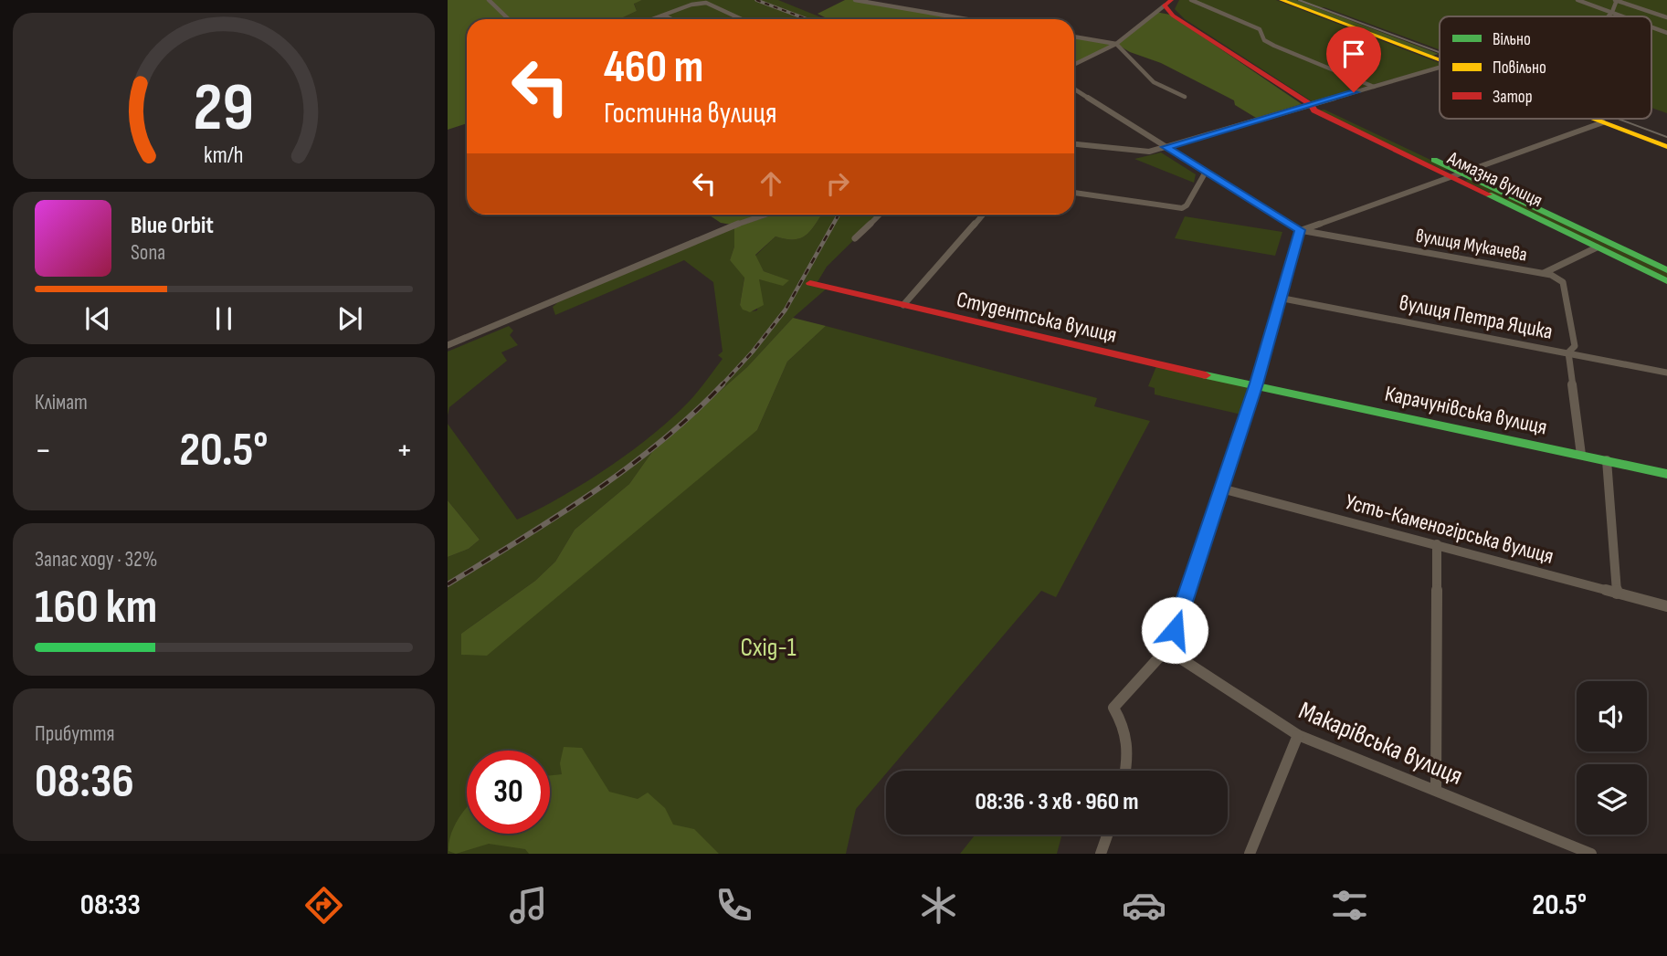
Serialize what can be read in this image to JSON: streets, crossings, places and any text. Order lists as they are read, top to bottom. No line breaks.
{"streets":{"street":["Алмазна вулиця","вулиця Мукачева","Студентська вулиця","вулиця Петра Яцика","Карачунівська вулиця","Усть-Каменогірська вулиця","Макарівська вулиця"]},"crossings":[["вулиця Мукачева","вулиця Петра Яцика"],["Студентська вулиця","Карачунівська вулиця"]],"parks":["Схід-1"],"legend":["Вільно","Повільно","Затор"],"page":{"turn":["460 m","Гостинна вулиця"],"song":["Blue Orbit","Sona"],"tile":["Клімат",["Запас ходу · 32%","160 km"],["Прибуття","08:36"]],"heat":["−","20.5°","+"],"limit":"30","trip":"08:36 · 3 хв · 960 m","tabs":["08:33","20.5°"],"gauge":["29","km/h"]}}
